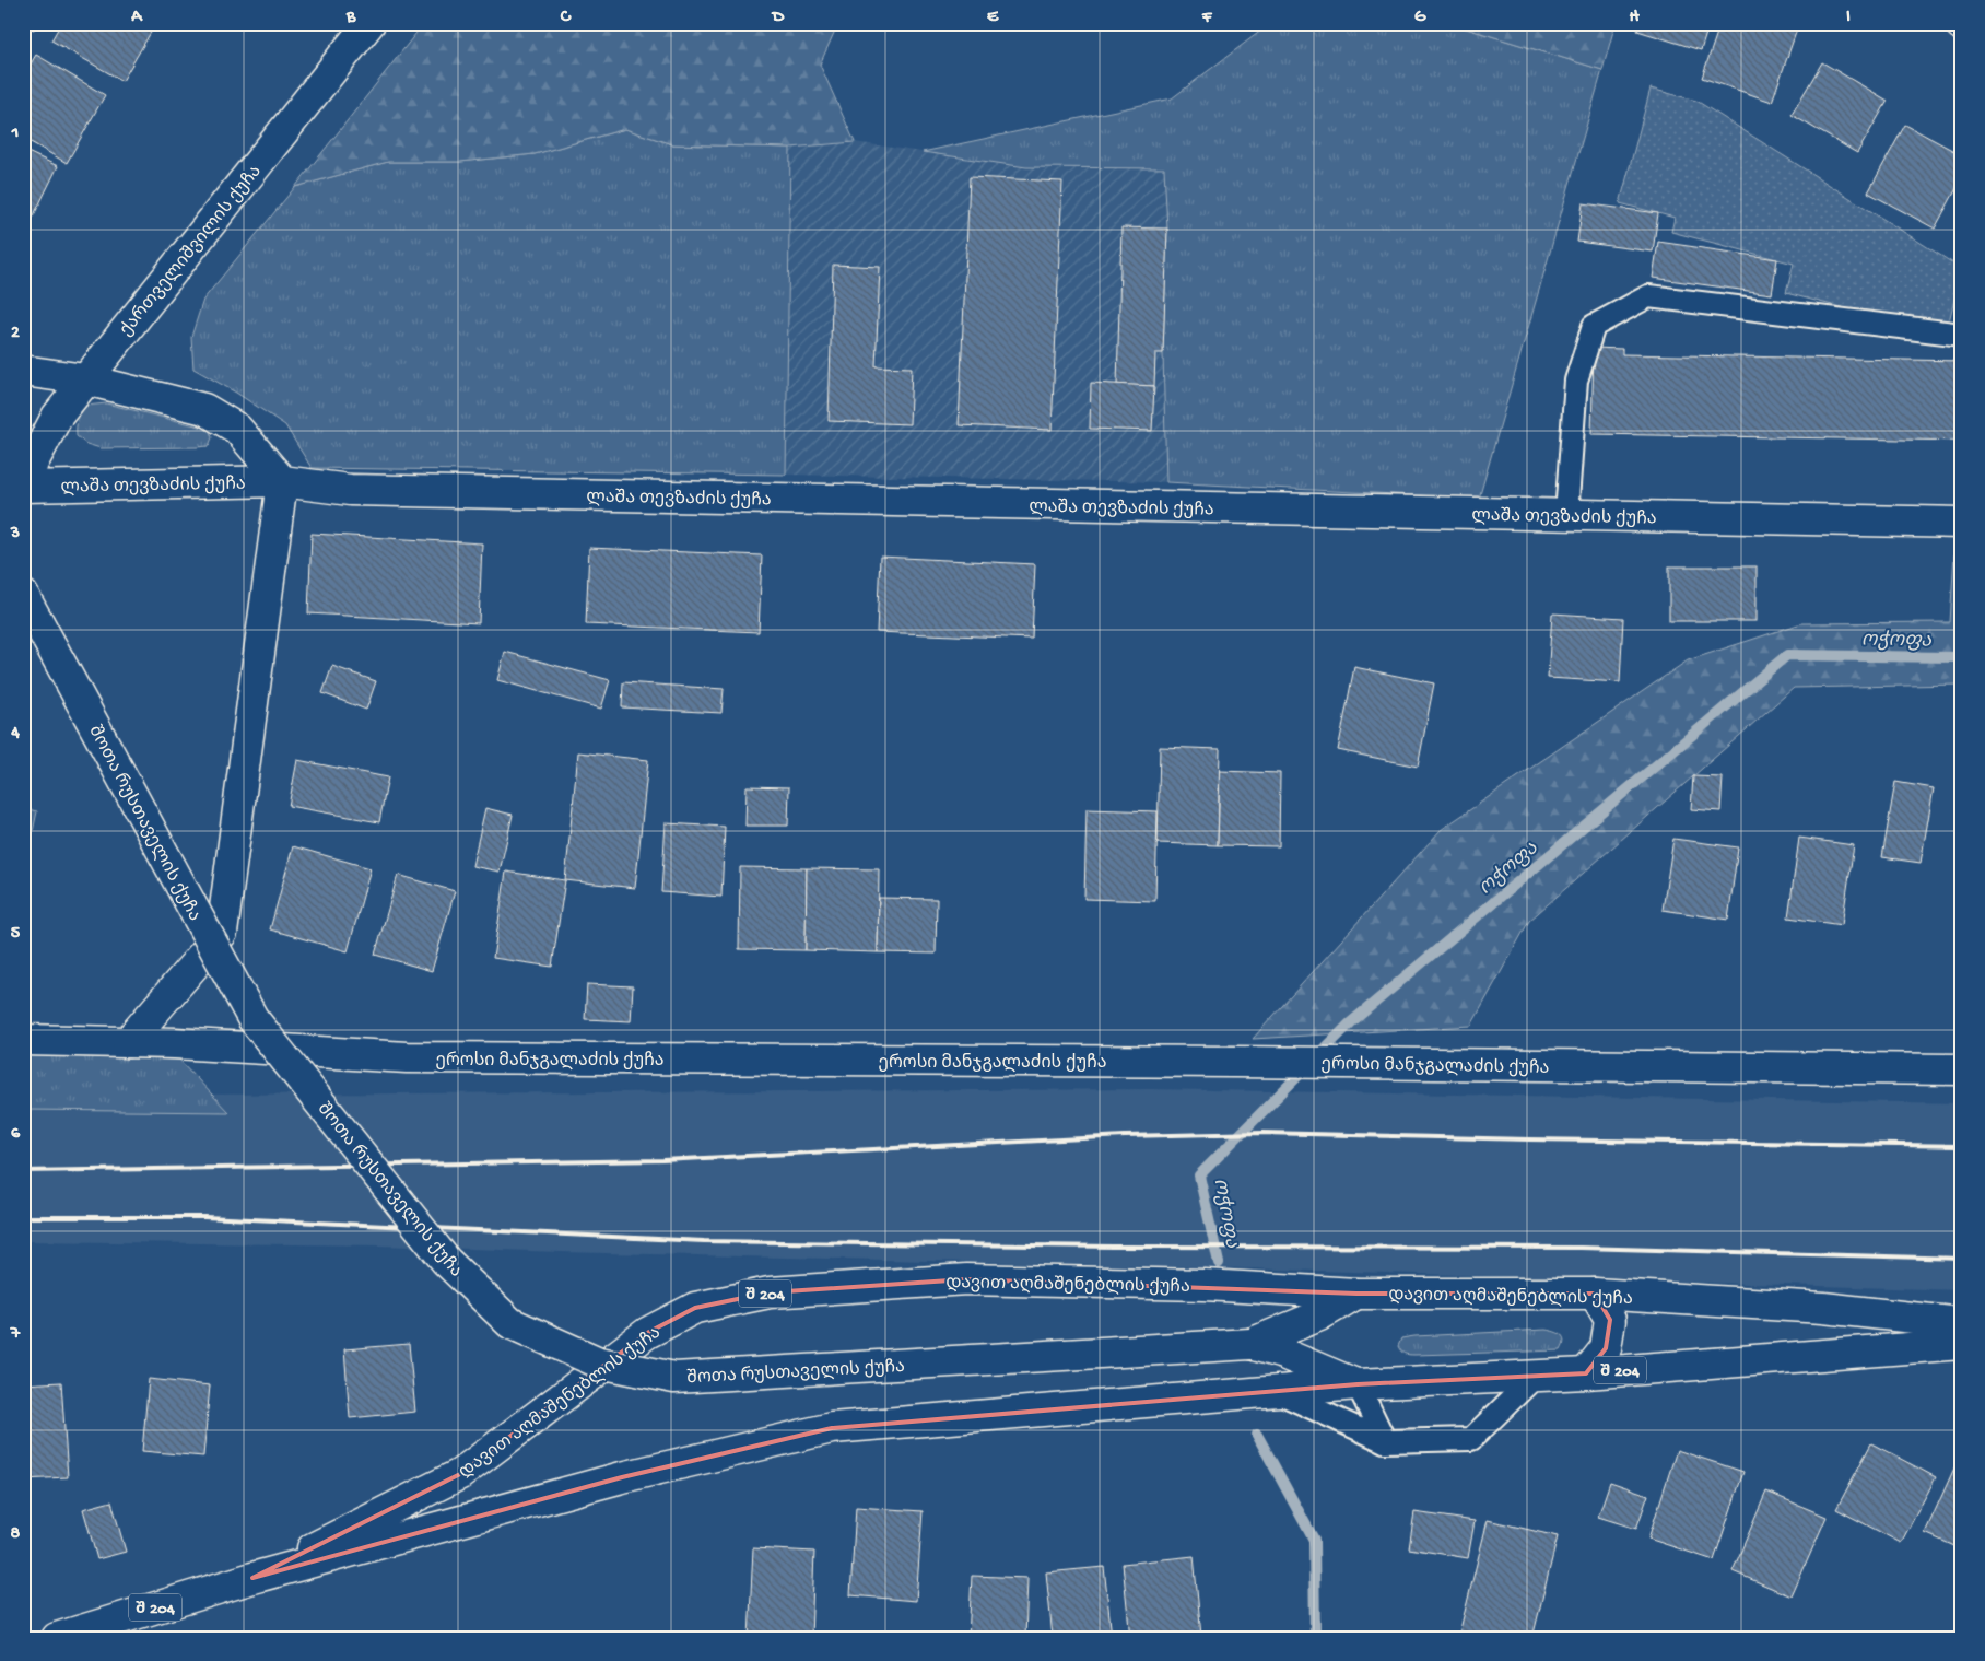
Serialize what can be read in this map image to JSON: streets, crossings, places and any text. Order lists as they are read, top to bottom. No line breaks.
{"streets":{"main road":["ქართველიშვილის ქუჩა","ლაშა თევზაძის ქუჩა","შოთა რუსთაველის ქუჩა","ეროსი მანჯგალაძის ქუჩა","დავით აღმაშენებლის ქუჩა","შ 204"]},"crossings":[["ქართველიშვილის ქუჩა","ლაშა თევზაძის ქუჩა"],["შოთა რუსთაველის ქუჩა","დავით აღმაშენებლის ქუჩა"]],"water":["ოჭოფა"],"grid":{"columns":["A","B","C","D","E","F","G","H","I"],"rows":["1","2","3","4","5","6","7","8"]}}
